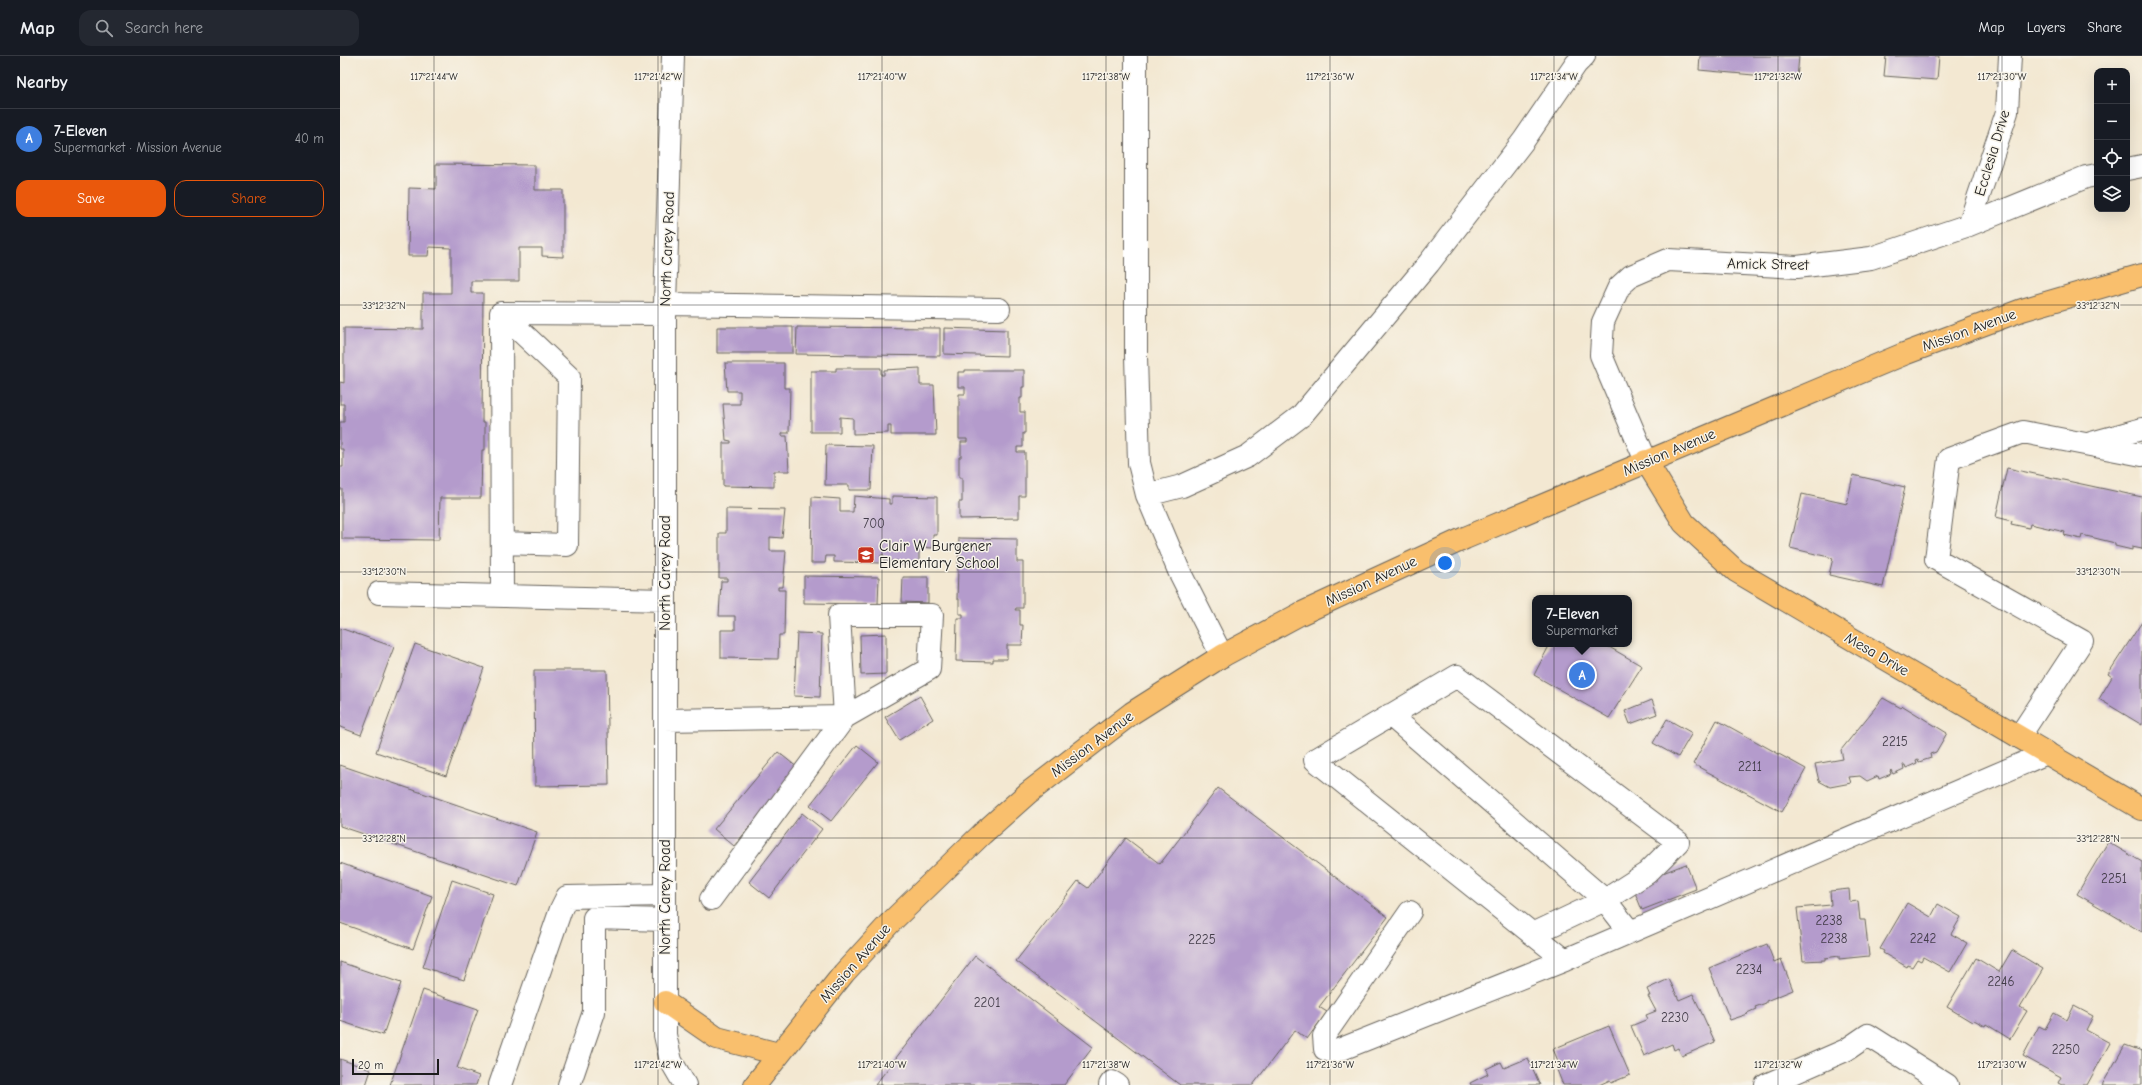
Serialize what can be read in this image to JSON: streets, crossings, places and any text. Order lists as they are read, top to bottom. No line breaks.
{"streets":{"main road":["Mission Avenue","Mesa Drive"],"street":["Ecclesia Drive","North Carey Road","Amick Street"]},"crossings":[["Ecclesia Drive","Amick Street"],["Amick Street","Mission Avenue"],["Amick Street","Mesa Drive"],["Mission Avenue","Mesa Drive"]],"places":{"school or university":["Clair W Burgener Elementary School"]},"house_numbers":["700","2215","2211","2251","2238","2238","2242","2225","2234","2246","2201","2230","2250"],"scale_bar":"20 m","page":{"header":"Map","search":"Search here","nav":["Map","Layers","Share"],"heading":"Nearby","map_buttons":["+","−"],"list":[{"mark":"A","name":"7-Eleven","note":"Supermarket · Mission Avenue","value":"40 m"}],"buttons":["Save","Share"],"popup":["7-Eleven","Supermarket"],"pins":"A","scale":"20 m"},"coordinates":["117°21'44\"W","117°21'42\"W","117°21'40\"W","117°21'38\"W","117°21'36\"W","117°21'34\"W","117°21'32\"W","117°21'30\"W","33°12'32\"N","33°12'30\"N","33°12'28\"N"]}
